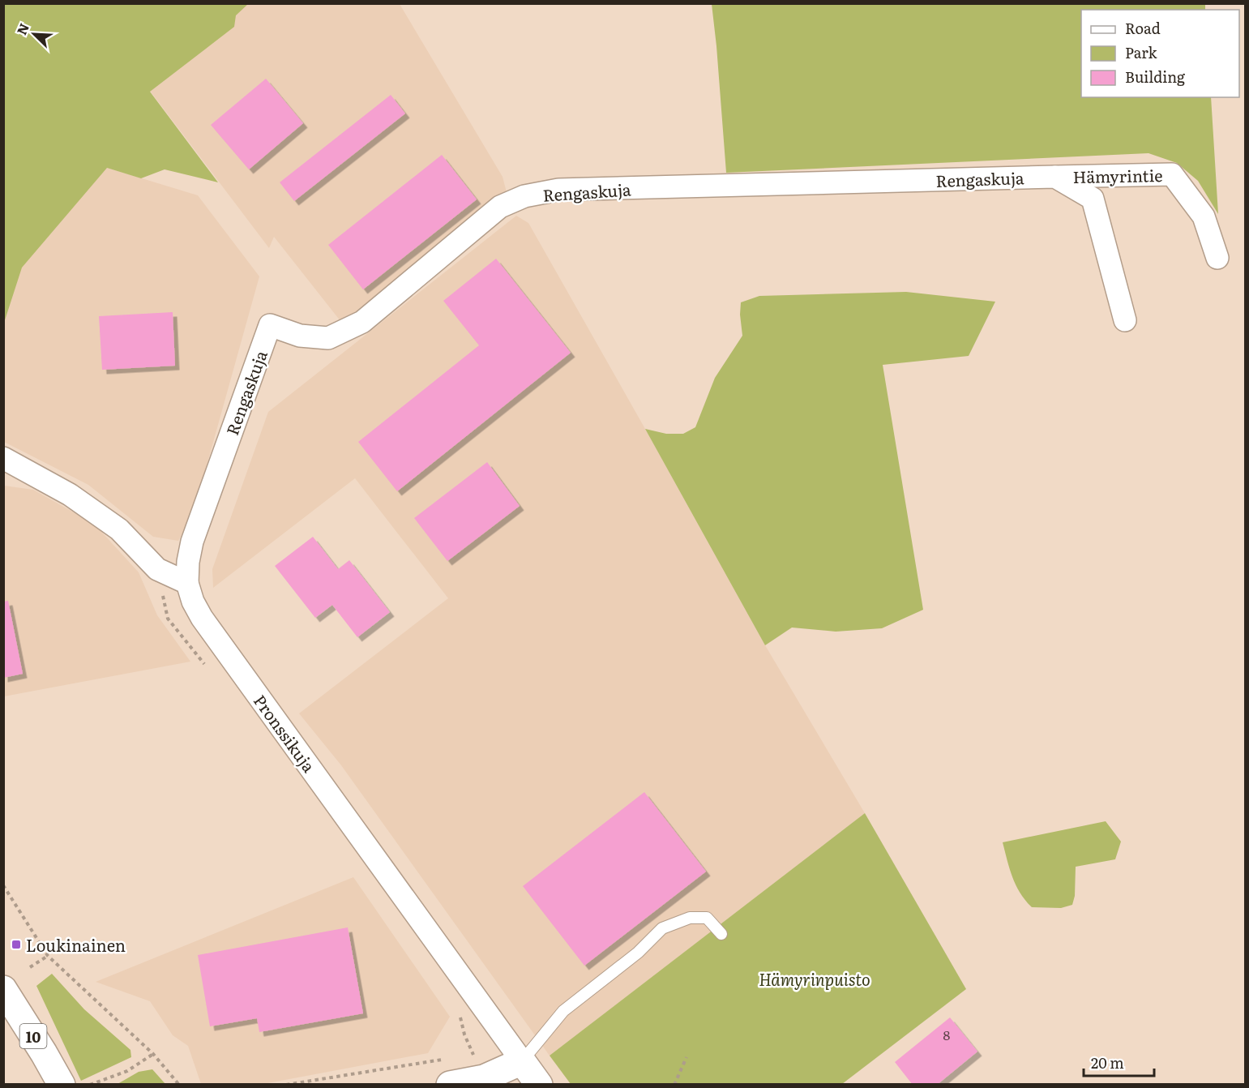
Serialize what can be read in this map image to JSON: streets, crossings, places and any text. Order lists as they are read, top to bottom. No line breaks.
{"streets":{"main road":["10"],"street":["Hämyrintie","Rengaskuja","Pronssikuja"]},"crossings":[["Hämyrintie","Rengaskuja"],["Rengaskuja","Pronssikuja"]],"parks":["Hämyrinpuisto"],"places":{"transit":["Loukinainen"]},"house_numbers":["8"],"legend":["Road","Park","Building"],"scale_bar":"20 m","north":"top left"}
